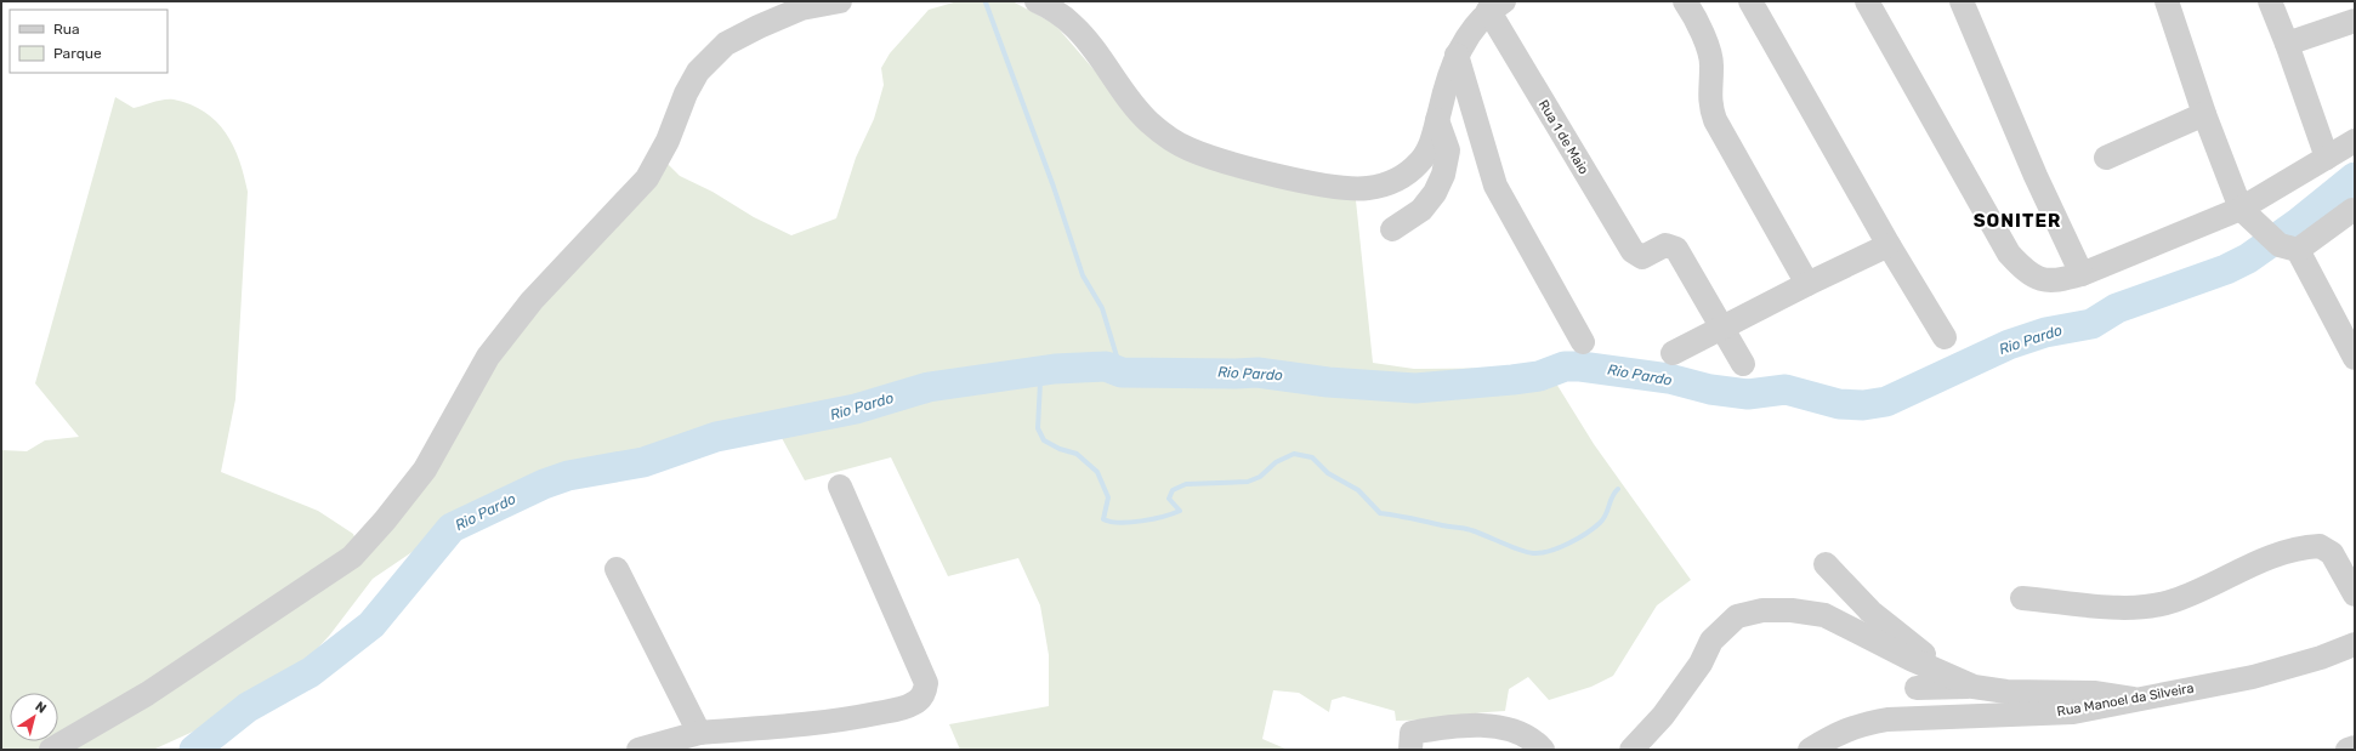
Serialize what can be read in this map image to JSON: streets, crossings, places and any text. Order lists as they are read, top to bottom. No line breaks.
{"streets":{"street":["Rua 1 de Maio","Rua Manoel da Silveira"]},"districts":["SONITER"],"water":["Rio Pardo"],"legend":["Rua","Parque"],"north":"top right"}
